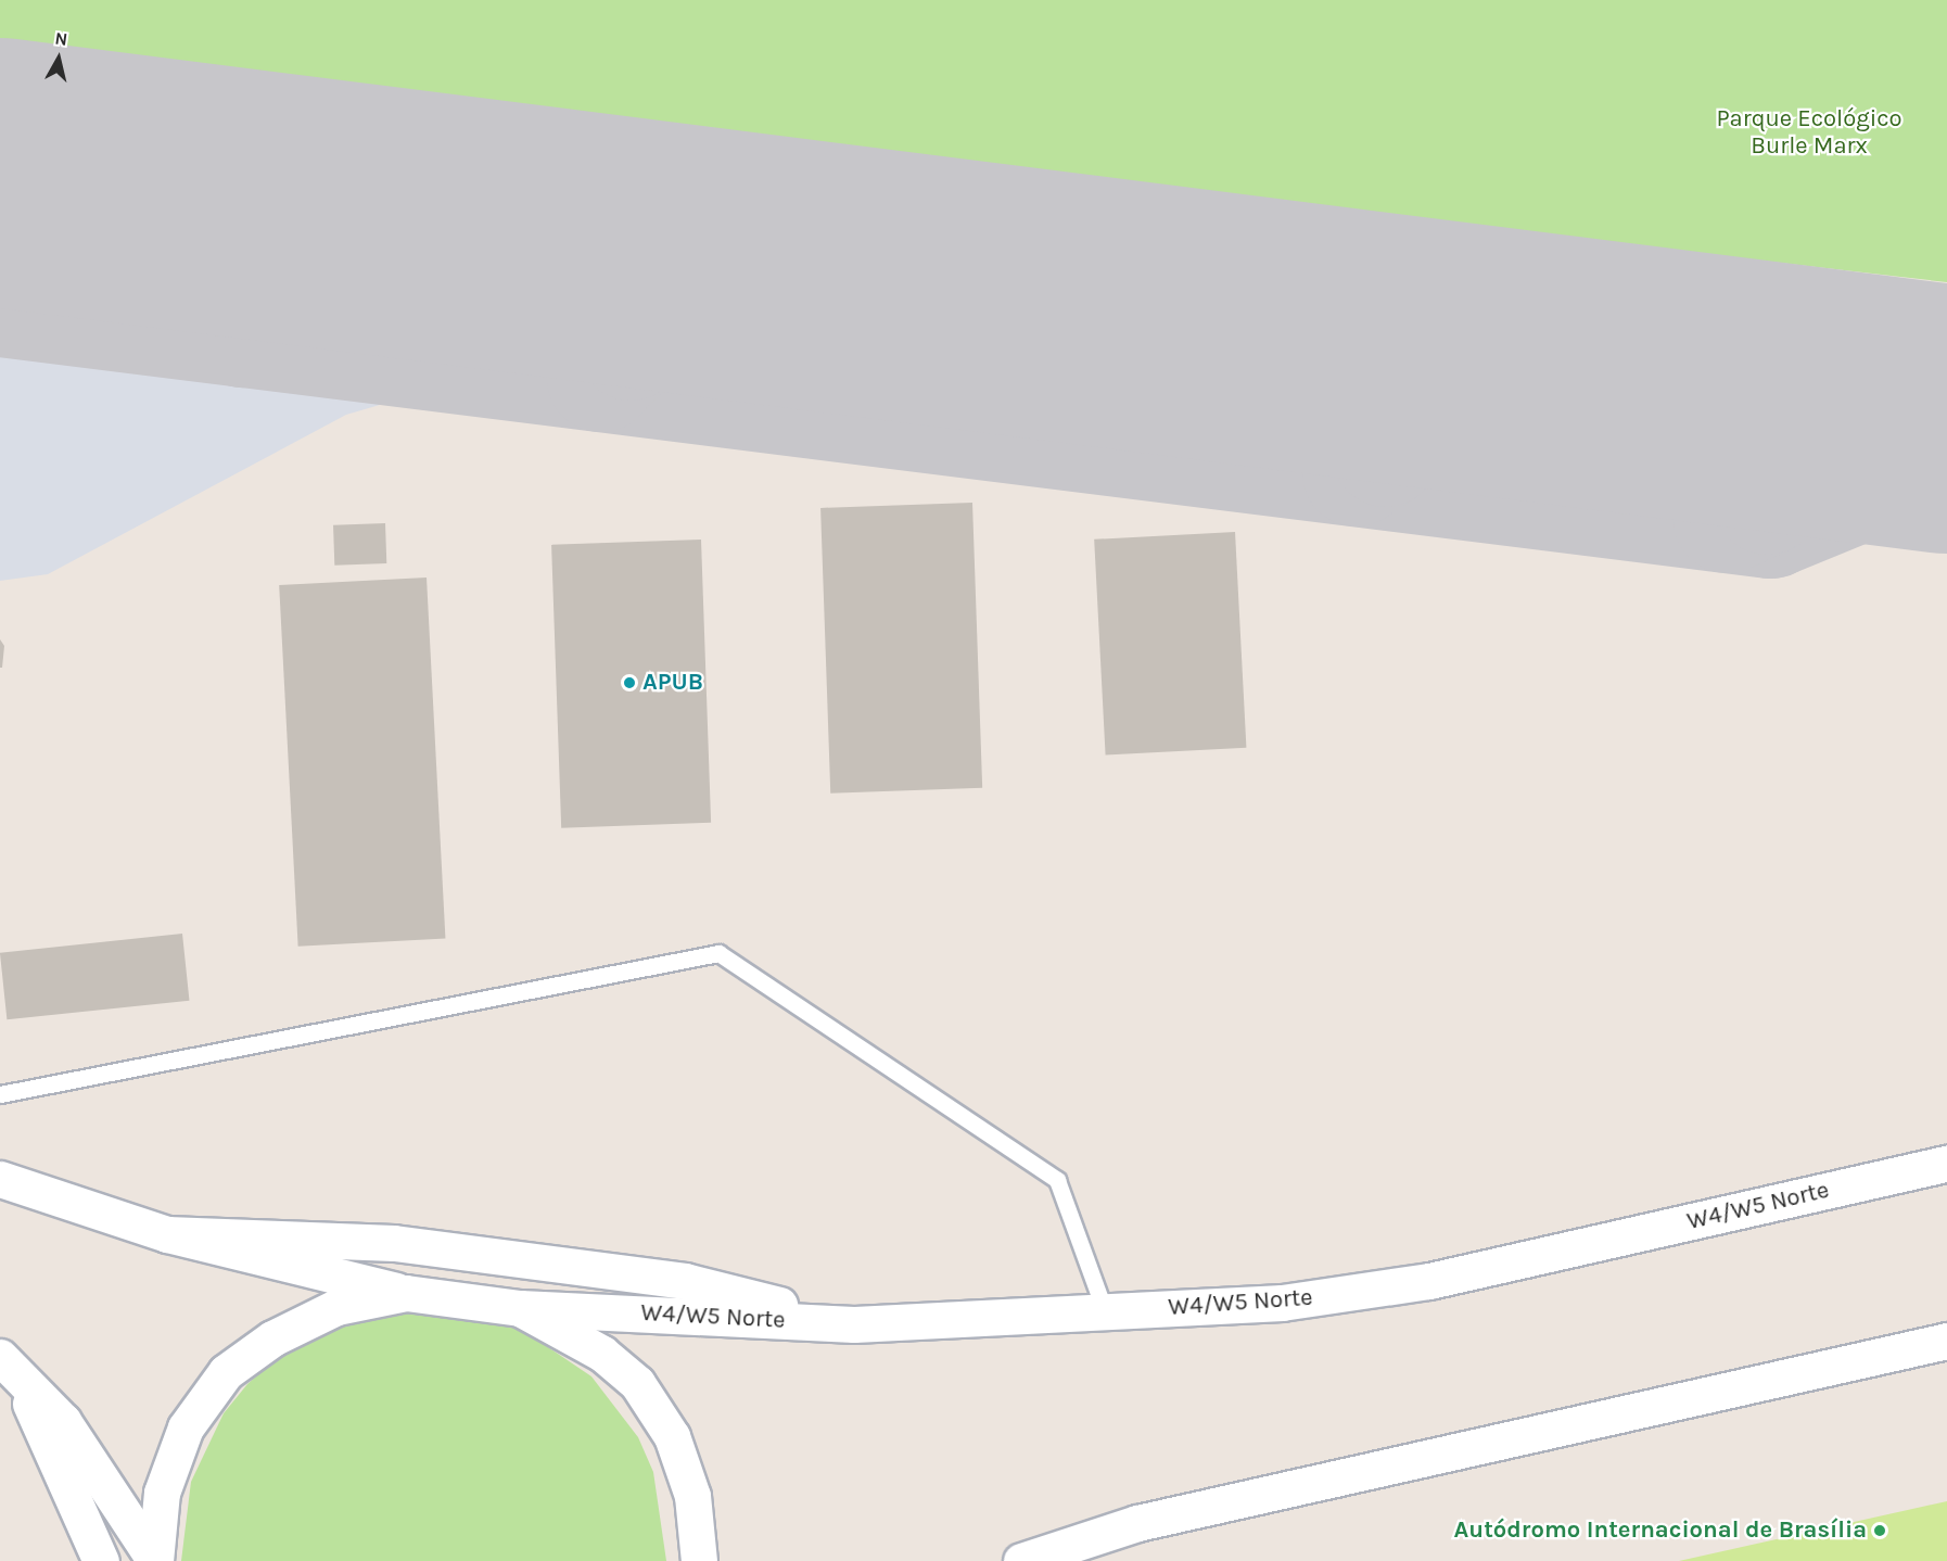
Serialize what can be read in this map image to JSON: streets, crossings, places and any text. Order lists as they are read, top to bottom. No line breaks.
{"streets":{"main road":["W4/W5 Norte"]},"parks":["Parque Ecológico Burle Marx"],"places":["APUB","Autódromo Internacional de Brasília"],"north":"top"}
